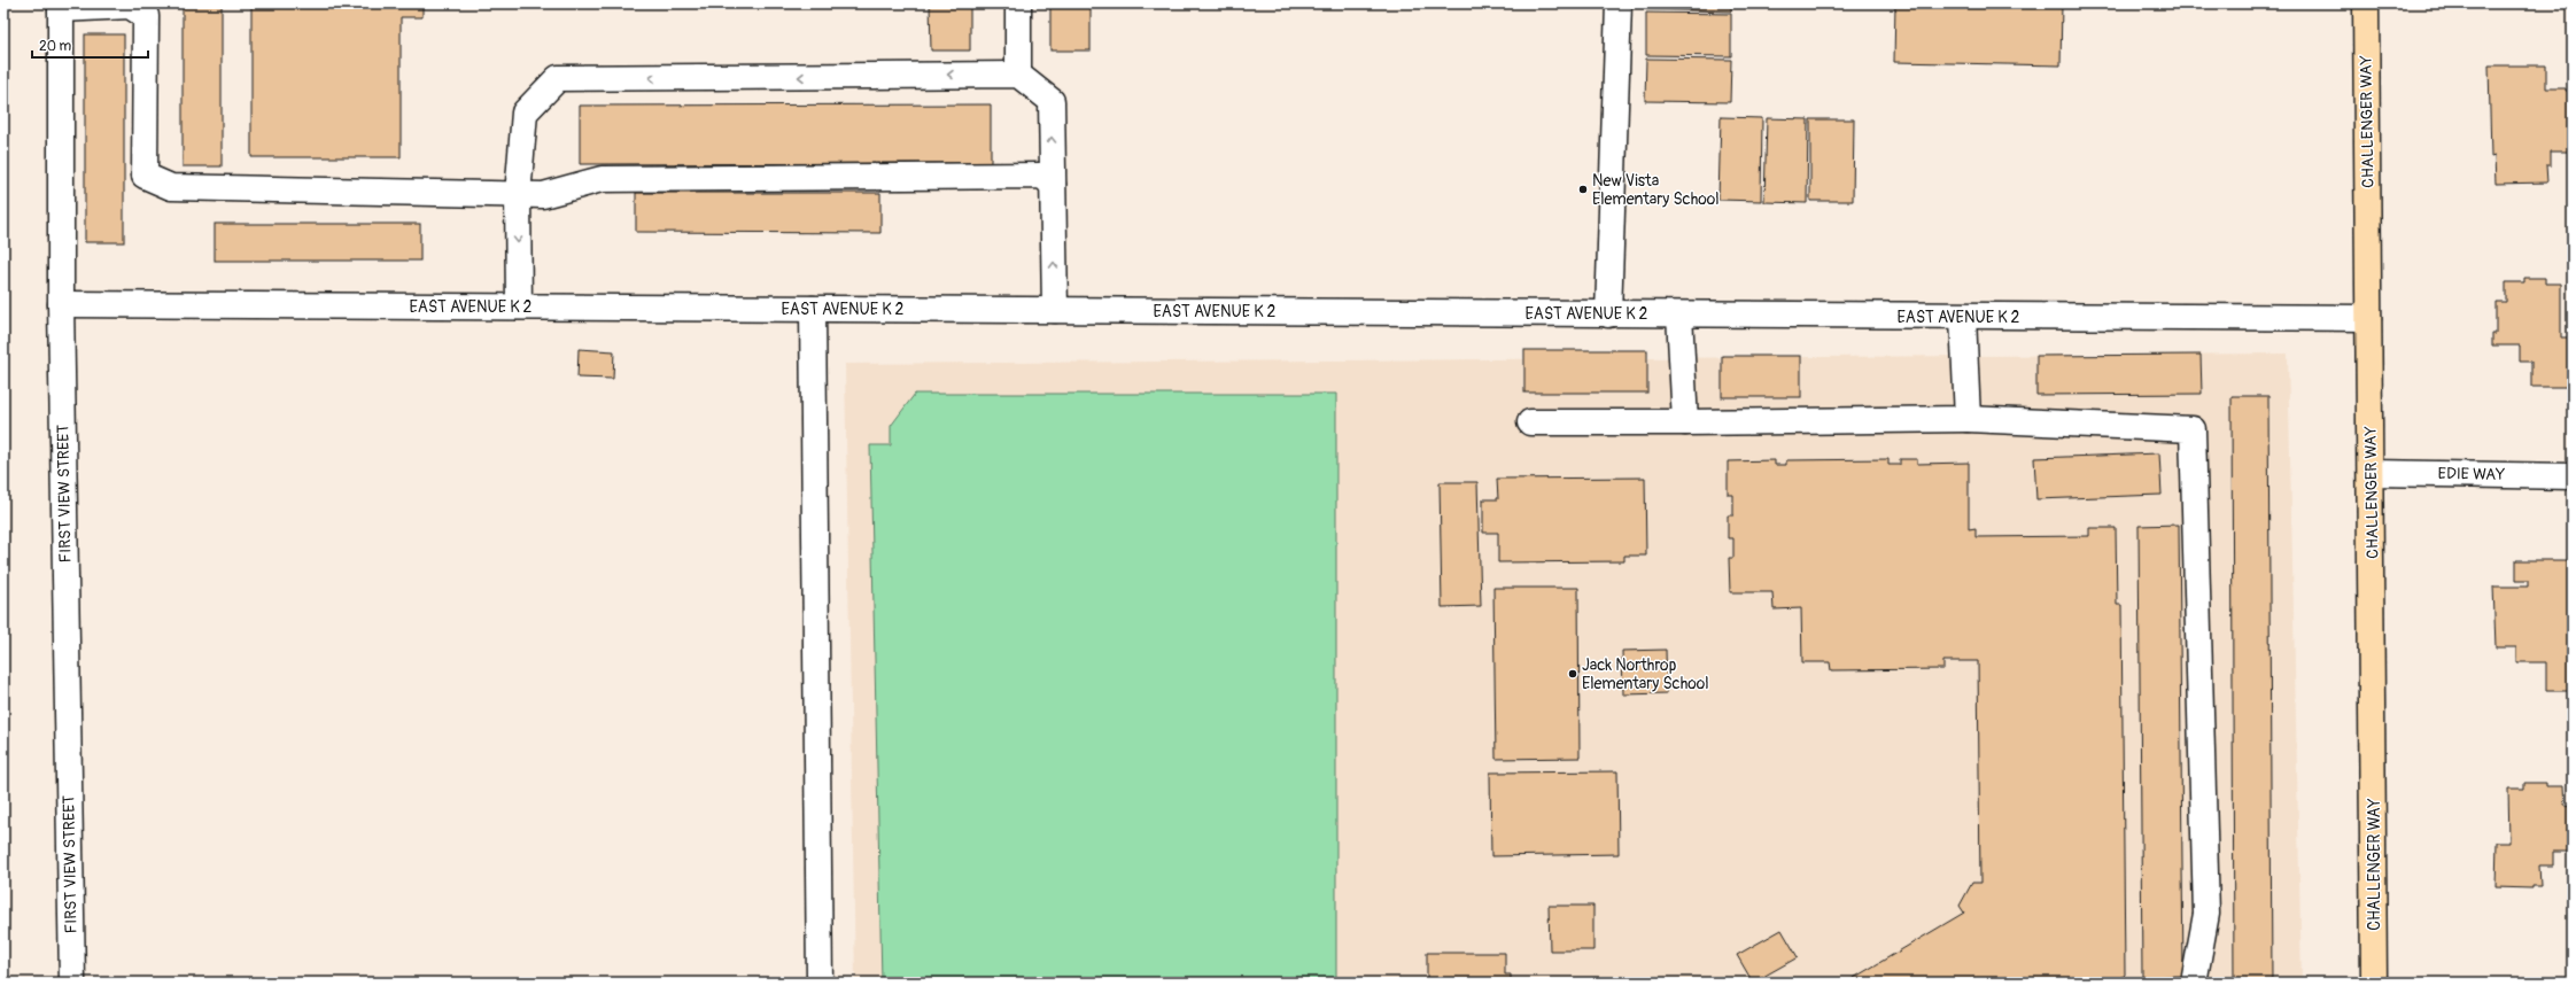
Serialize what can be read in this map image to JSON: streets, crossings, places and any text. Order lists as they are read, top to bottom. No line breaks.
{"streets":{"main road":["CHALLENGER WAY"],"street":["EAST AVENUE K 2","EDIE WAY","FIRST VIEW STREET"]},"crossings":[["CHALLENGER WAY","EAST AVENUE K 2"],["CHALLENGER WAY","EDIE WAY"],["EAST AVENUE K 2","FIRST VIEW STREET"]],"places":["New Vista Elementary School","Jack Northrop Elementary School"],"scale_bar":"20 m"}
